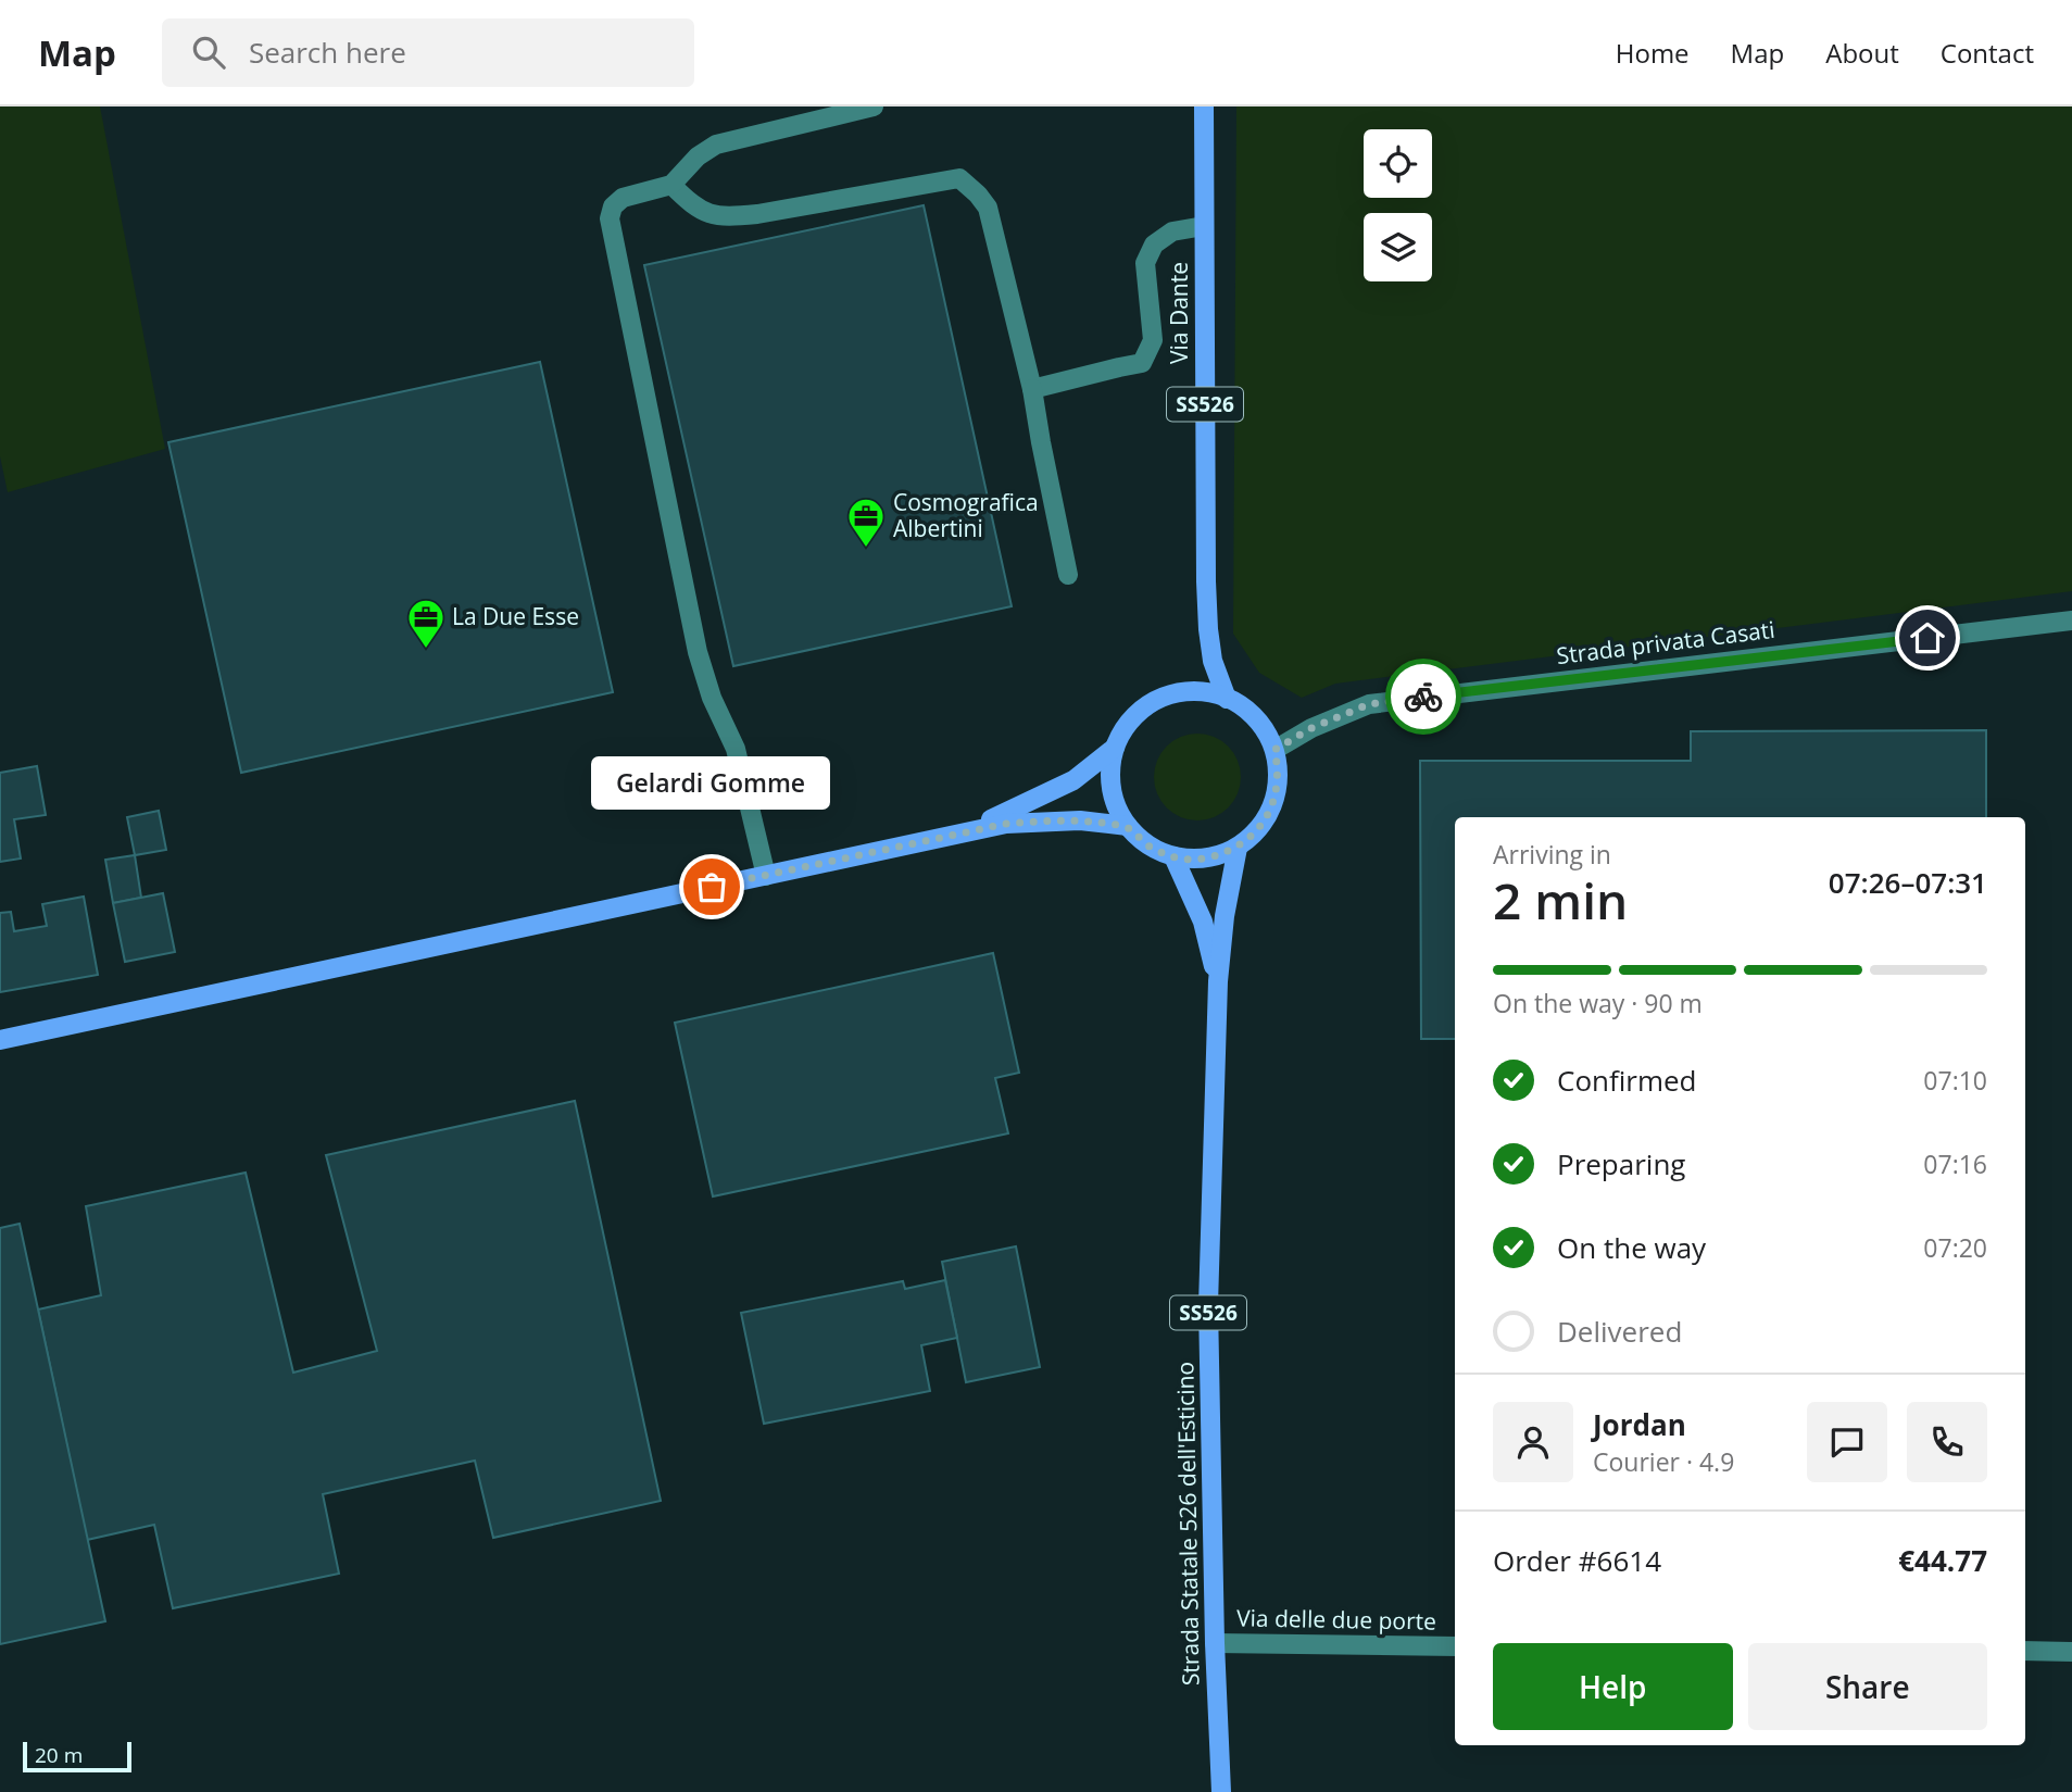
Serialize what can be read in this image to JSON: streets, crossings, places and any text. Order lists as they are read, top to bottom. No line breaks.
{"streets":{"main road":["Via Dante","SS526","Strada Statale 526 dell'Esticino"],"street":["Strada privata Casati","Via delle due porte"]},"crossings":[["Via Dante","Strada privata Casati"],["Via Dante","Strada Statale 526 dell'Esticino"],["Strada privata Casati","Strada Statale 526 dell'Esticino"],["Strada Statale 526 dell'Esticino","Via delle due porte"]],"places":{"office":["Cosmografica Albertini","La Due Esse"],"other":["Gelardi Gomme"]},"scale_bar":"20 m","page":{"header":"Map","search":"Search here","nav":["Home","Map","About","Contact"],"bubble":"Gelardi Gomme","heading":["2 min","Arriving in","07:26–07:31"],"panel":["Jordan","Courier · 4.9","Order #6614","€44.77"],"bar":"On the way · 90 m","list":[["Confirmed","07:10"],["Preparing","07:16"],["On the way","07:20"],"Delivered"],"buttons":["Help","Share"],"scale":"20 m"}}
